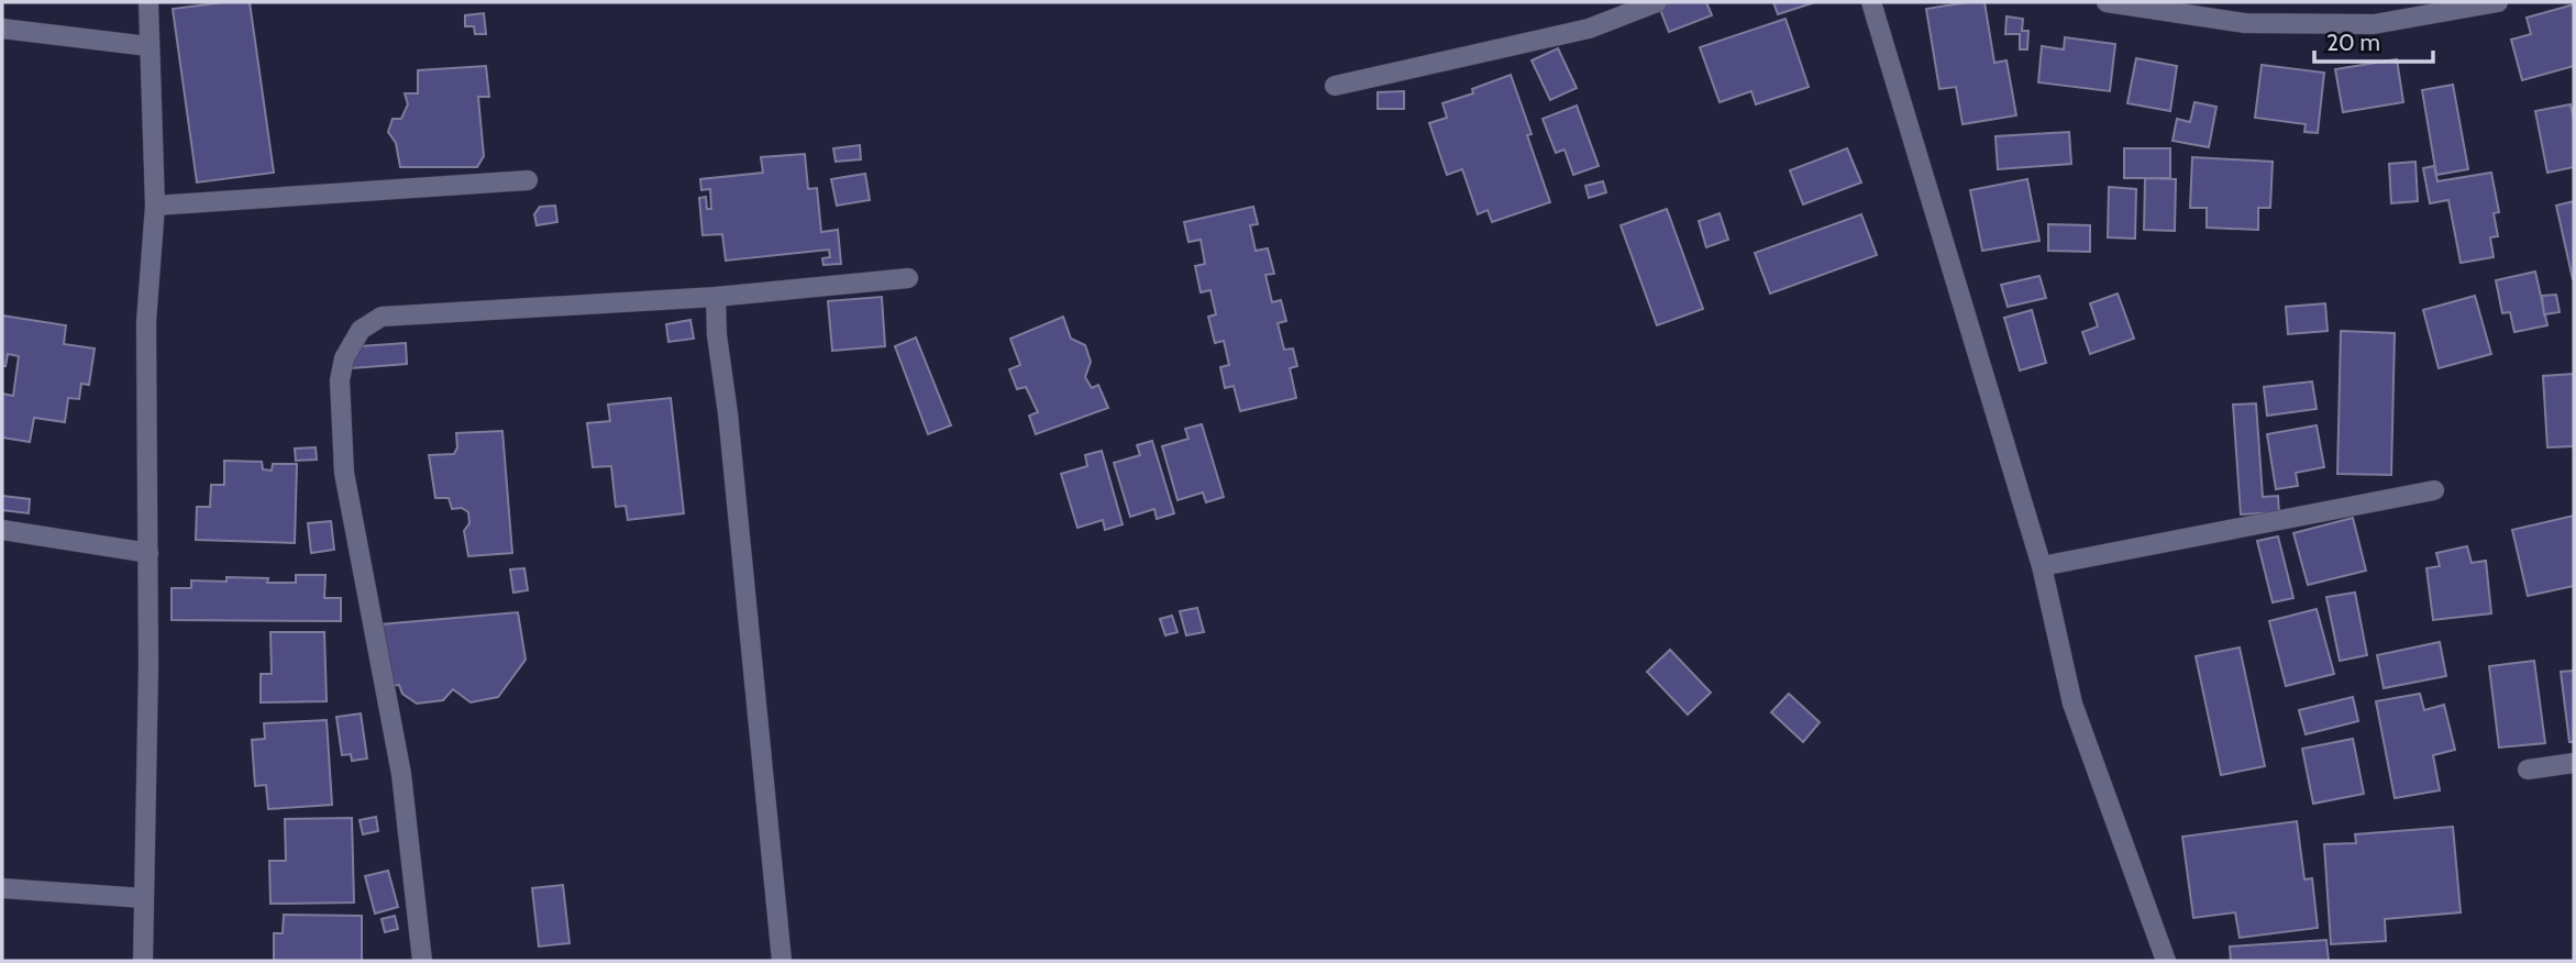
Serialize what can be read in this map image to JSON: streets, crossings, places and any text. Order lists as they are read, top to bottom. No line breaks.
{"scale_bar":"20 m"}
